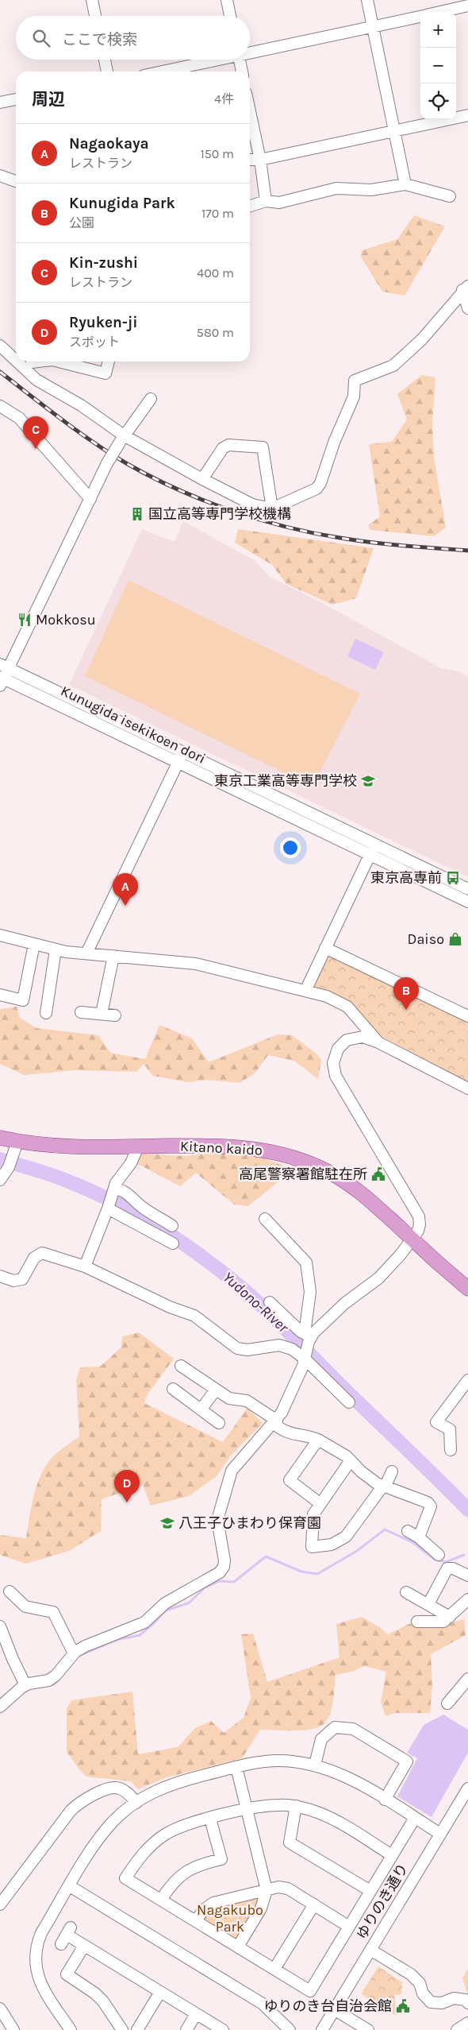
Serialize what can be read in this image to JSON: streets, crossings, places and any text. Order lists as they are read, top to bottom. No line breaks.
{"streets":{"main road":["Kitano kaido"],"street":["Kunugida isekikoen dori","ゆりのき通り"]},"water":["Yudono-River"],"parks":["Nagakubo Park"],"places":{"building":["国立高等専門学校機構"],"restaurant":["Mokkosu"],"school or university":["東京工業高等専門学校","八王子ひまわり保育園"],"bus stop":["東京高専前"],"shop":["Daiso"],"public building":["高尾警察署館駐在所","ゆりのき台自治会館"]},"page":{"map_buttons":["+","−"],"search":"ここで検索","heading":["周辺","4件"],"list":[{"mark":"A","name":"Nagaokaya","note":"レストラン","value":"150 m"},{"mark":"B","name":"Kunugida Park","note":"公園","value":"170 m"},{"mark":"C","name":"Kin-zushi","note":"レストラン","value":"400 m"},{"mark":"D","name":"Ryuken-ji","note":"スポット","value":"580 m"}],"pins":["C","A","B","D"]}}
